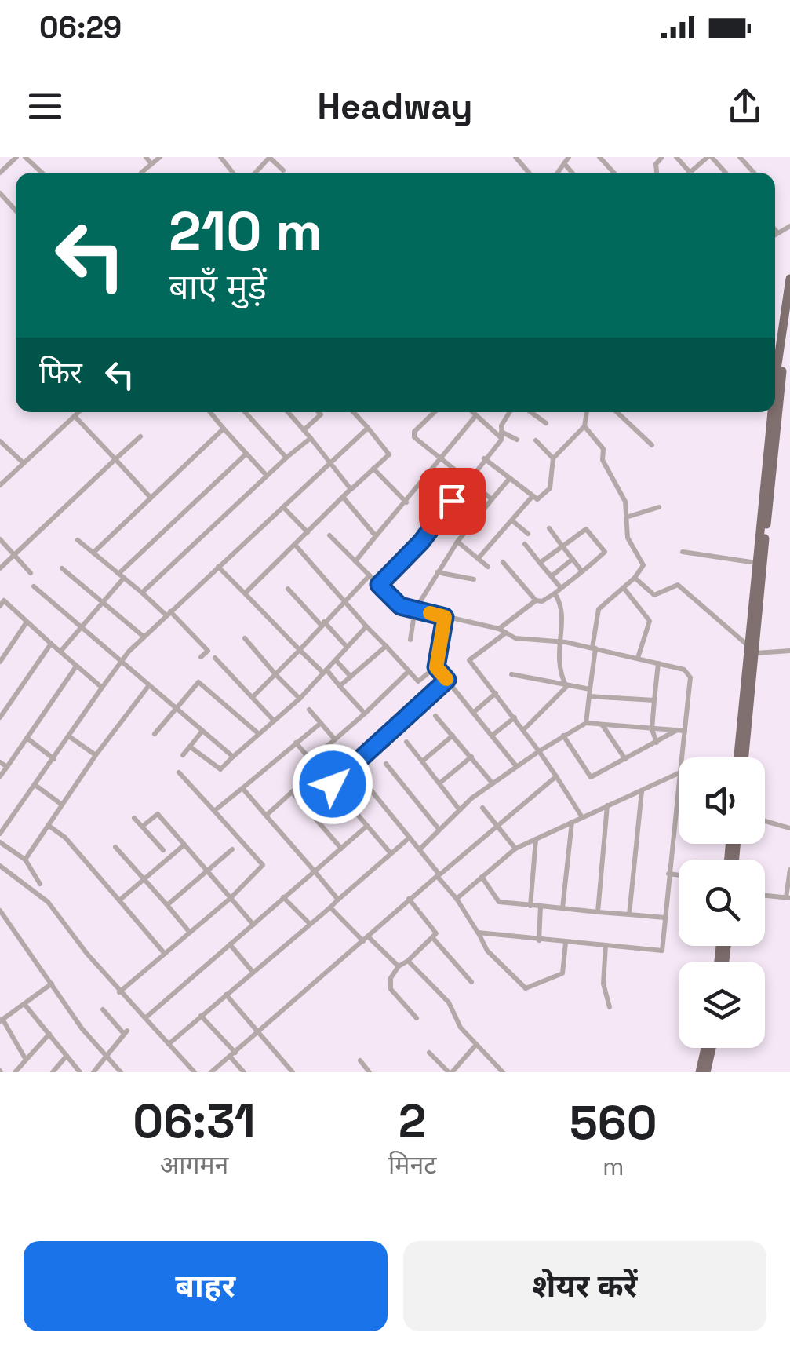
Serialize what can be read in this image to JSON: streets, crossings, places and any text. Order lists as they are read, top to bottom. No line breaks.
{"page":{"status":"06:29","header":"Headway","turn":["210 m","बाएँ मुड़ें"],"then":"फिर","eta":["06:31","आगमन","2","मिनट","560","m"],"buttons":["बाहर","शेयर करें"]}}
